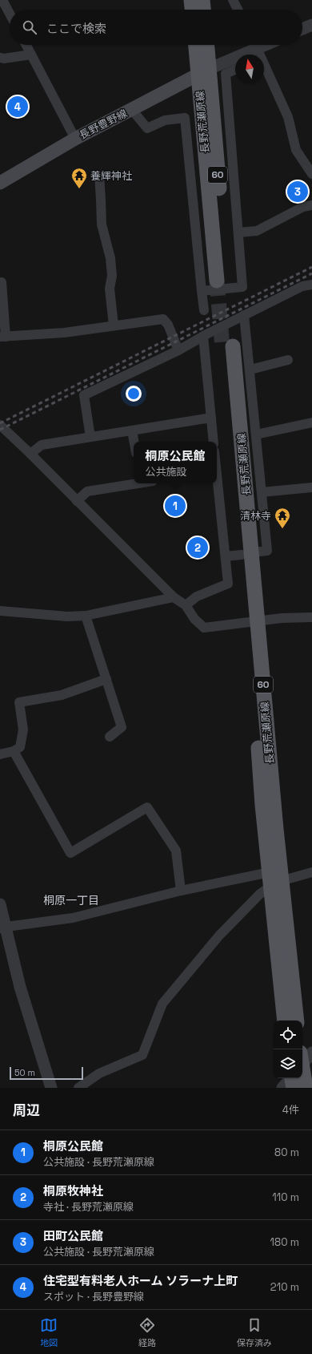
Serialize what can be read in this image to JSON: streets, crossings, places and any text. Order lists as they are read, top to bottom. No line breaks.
{"streets":{"main road":["長野荒瀬原線","長野豊野線","60"]},"crossings":[["長野荒瀬原線","長野豊野線"]],"districts":["桐原一丁目"],"places":{"temple":["養輝神社","清林寺"]},"scale_bar":"50 m","north":"top","page":{"search":"ここで検索","pins":["4","3","1","2"],"popup":["桐原公民館","公共施設"],"scale":"50 m","heading":["周辺","4件"],"list":[{"mark":"1","name":"桐原公民館","note":"公共施設 · 長野荒瀬原線","value":"80 m"},{"mark":"2","name":"桐原牧神社","note":"寺社 · 長野荒瀬原線","value":"110 m"},{"mark":"3","name":"田町公民館","note":"公共施設 · 長野荒瀬原線","value":"180 m"},{"mark":"4","name":"住宅型有料老人ホーム ソラーナ上町","note":"スポット · 長野豊野線","value":"210 m"}],"nav":["地図","経路","保存済み"]}}
